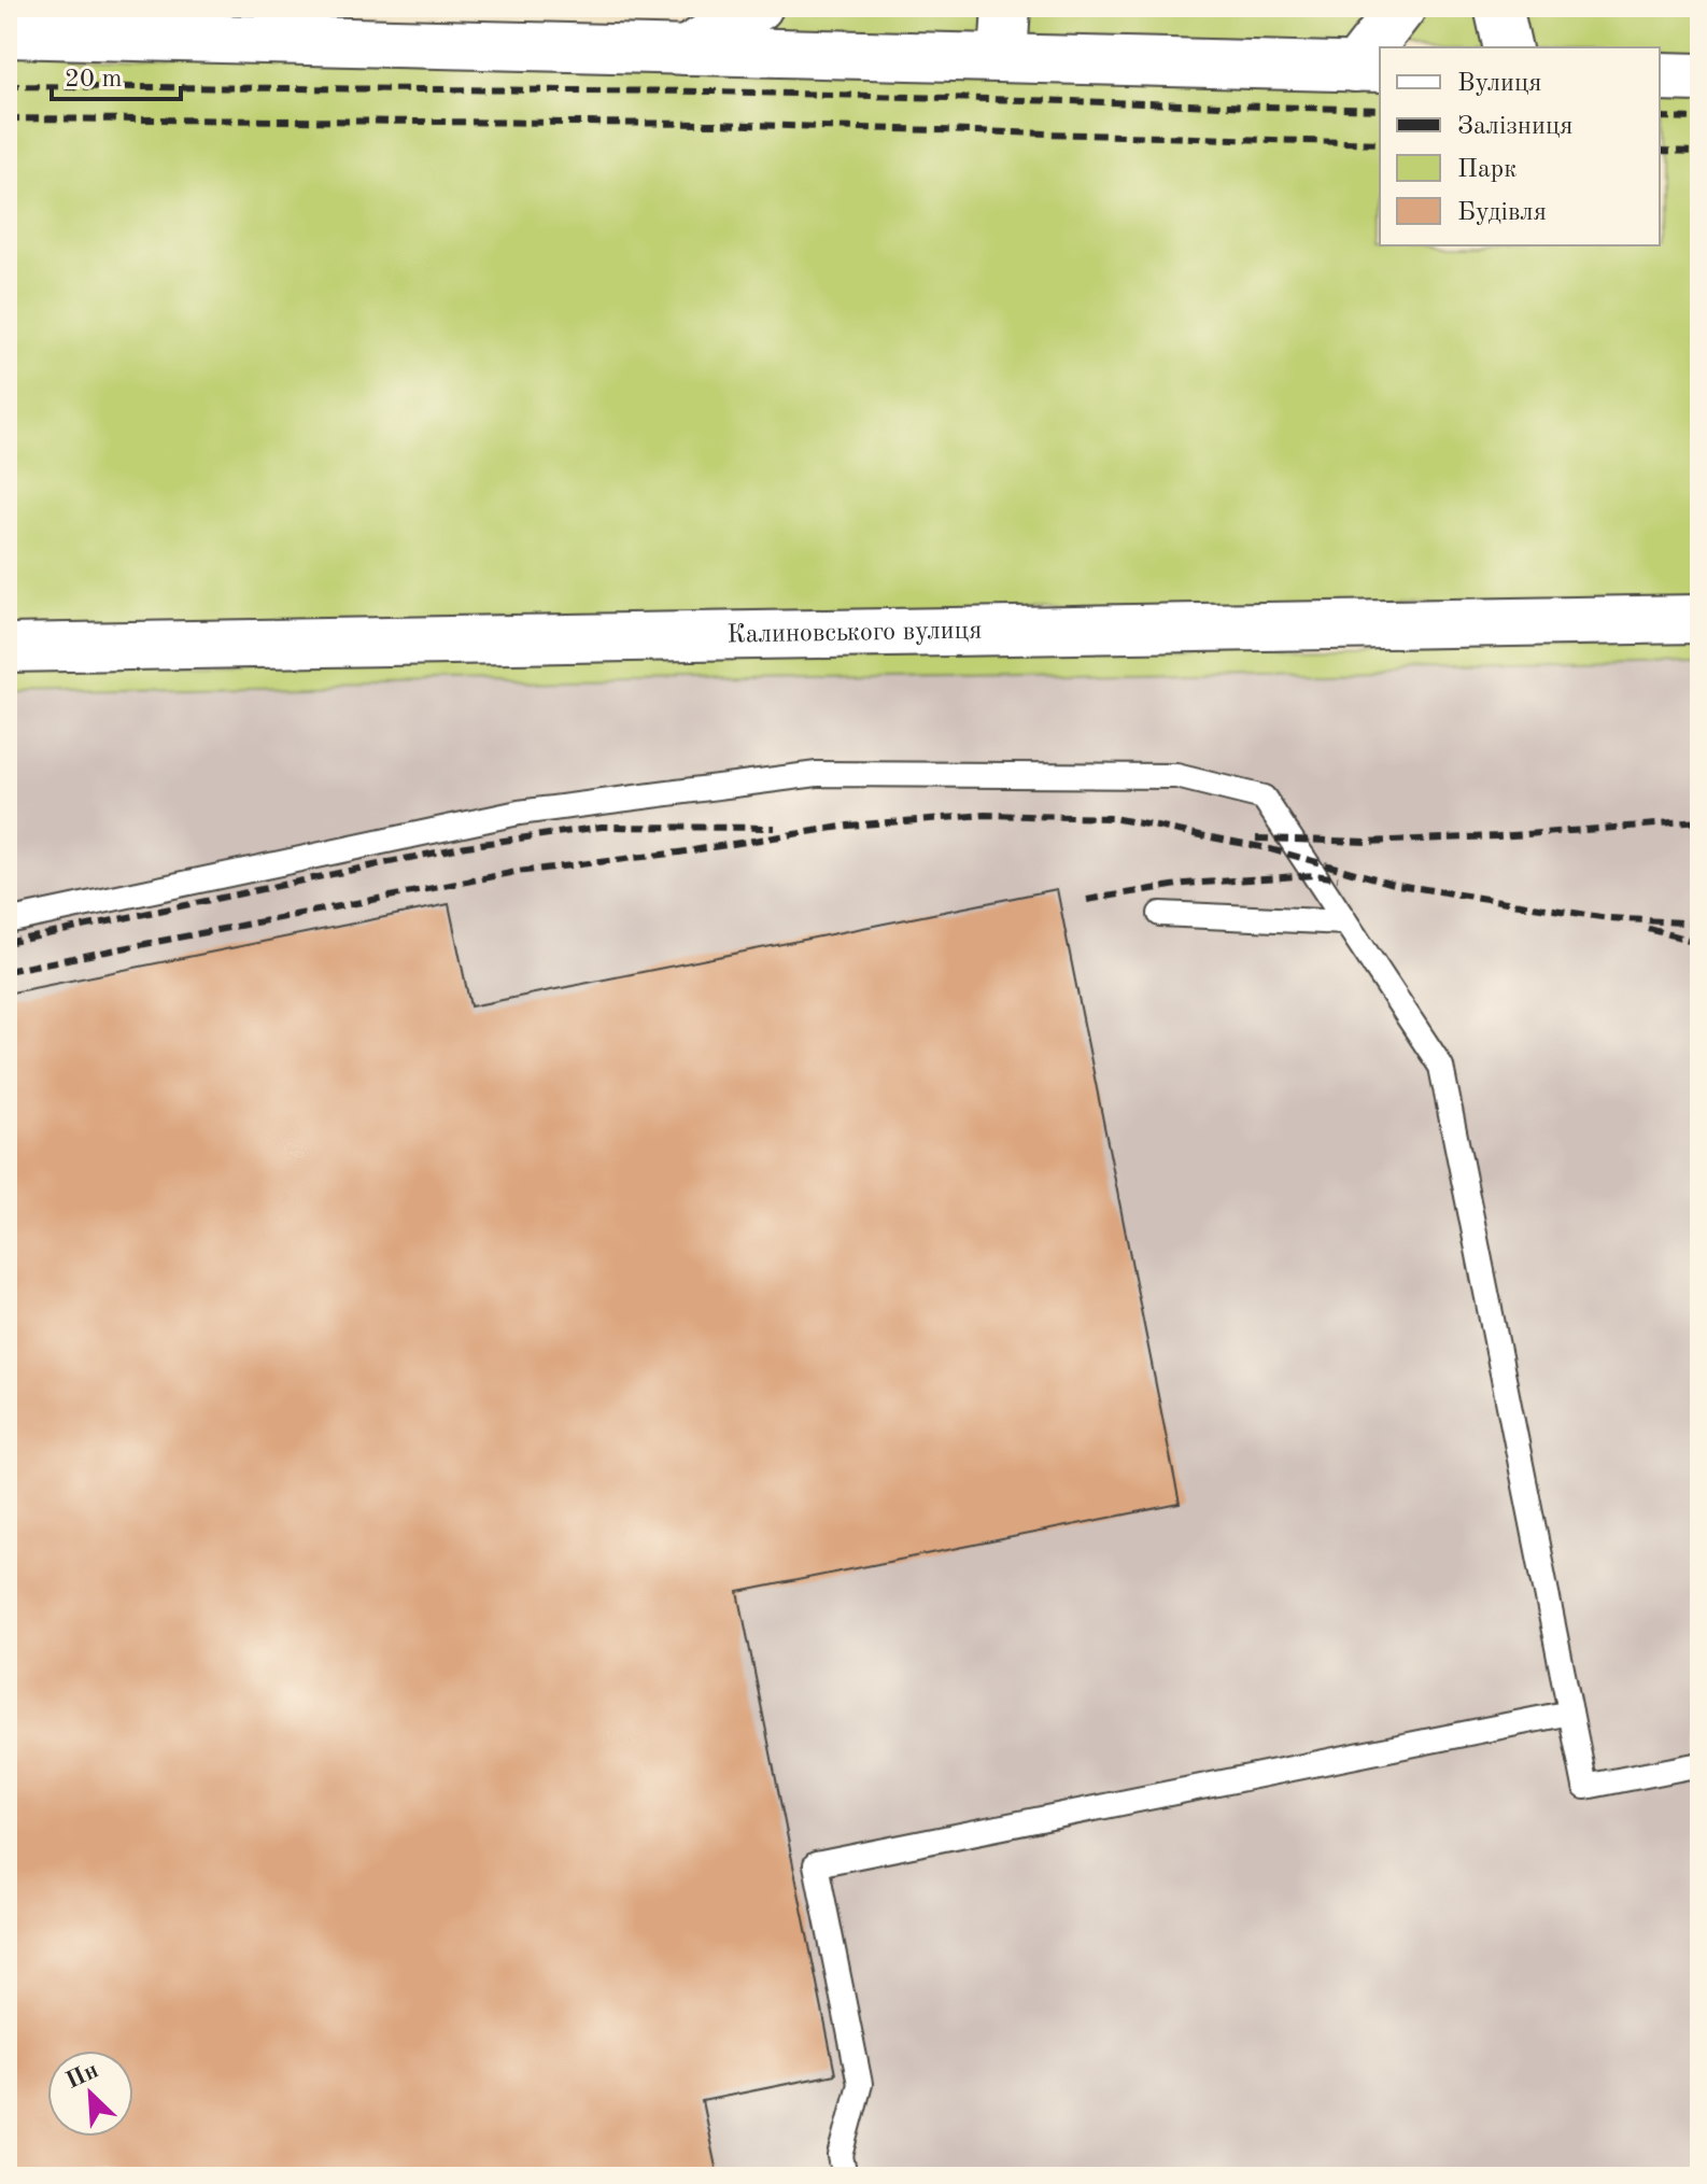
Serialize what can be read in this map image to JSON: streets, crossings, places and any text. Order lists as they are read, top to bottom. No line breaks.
{"streets":{"street":["Калиновського вулиця"]},"legend":["Вулиця","Залізниця","Парк","Будівля"],"scale_bar":"20 m","north":"top left"}
